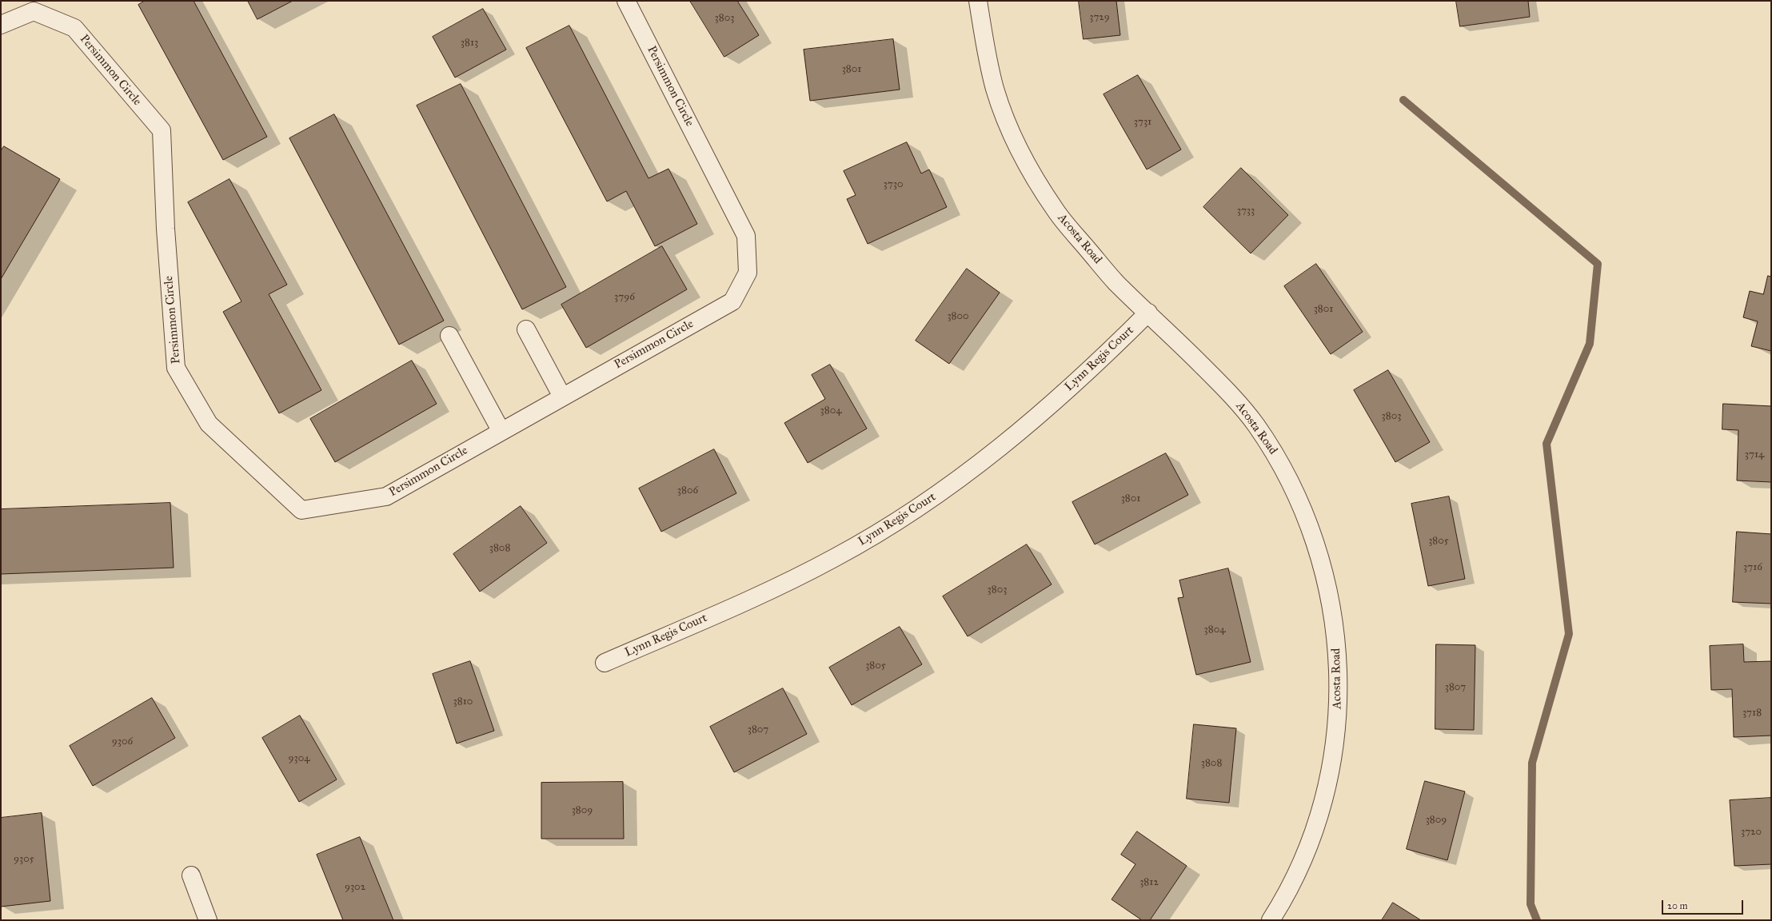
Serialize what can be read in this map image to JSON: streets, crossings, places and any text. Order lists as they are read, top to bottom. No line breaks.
{"streets":{"street":["Persimmon Circle","Acosta Road","Lynn Regis Court"]},"crossings":[["Acosta Road","Lynn Regis Court"]],"house_numbers":["3729","3803","3813","3801","3731","3730","3733","3796","3801","3800","3804","3803","3714","3806","3801","3805","3808","3716","3803","3804","3805","3807","3810","3718","3807","9306","9304","3808","3809","3809","3720","9305","3812","9302"],"scale_bar":"20 m"}
